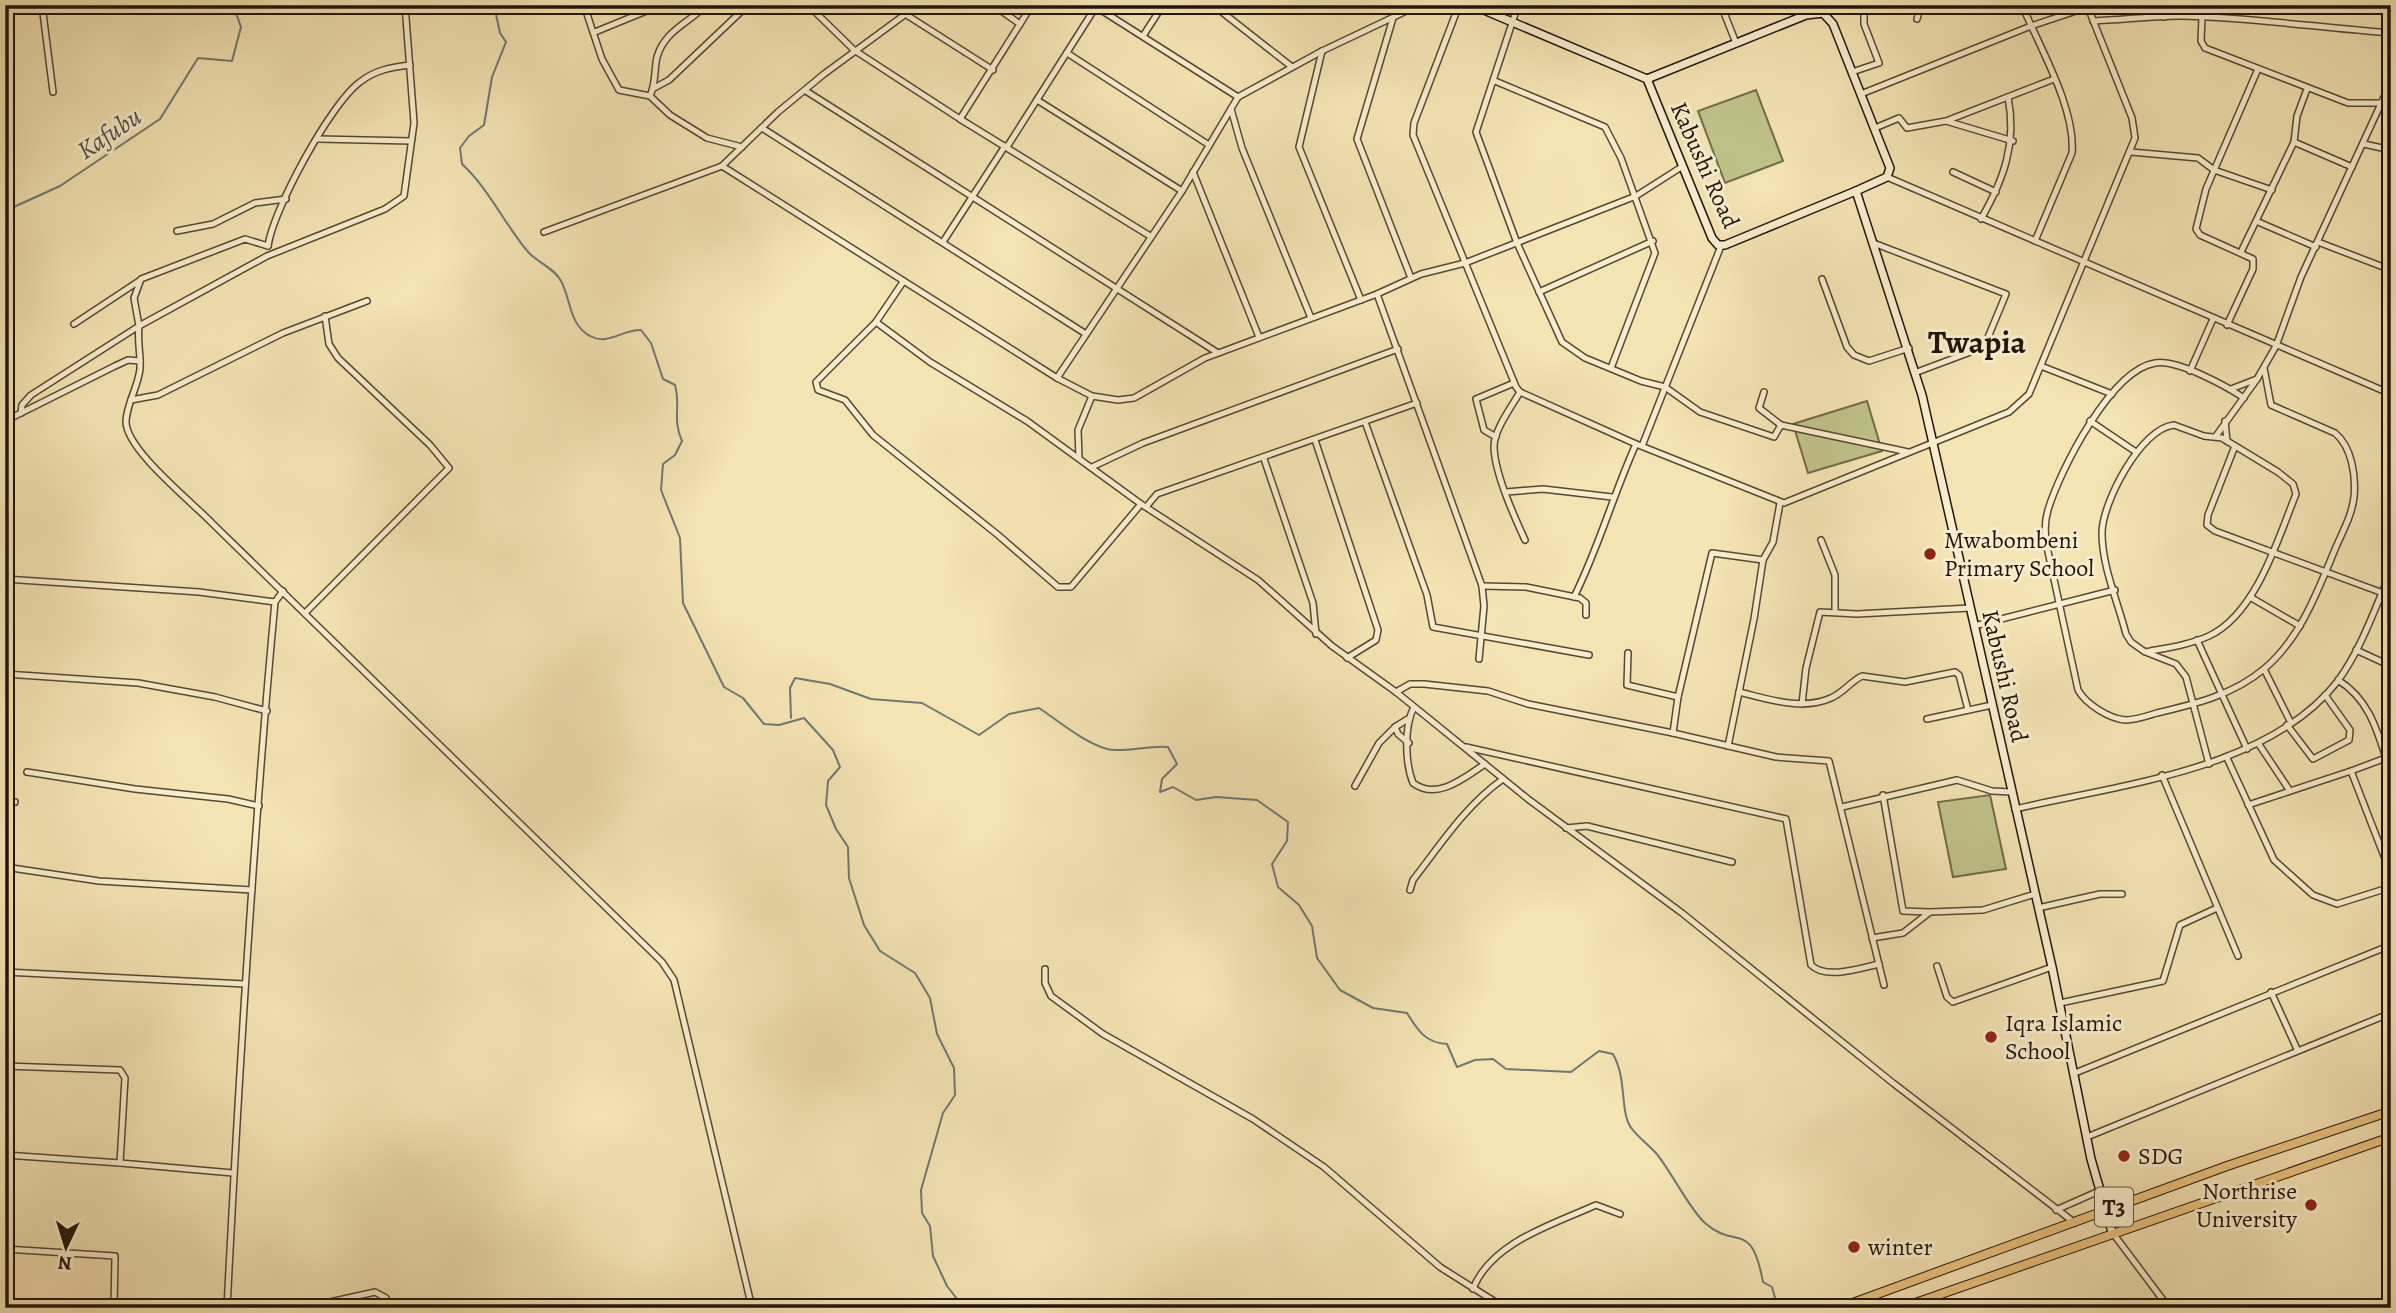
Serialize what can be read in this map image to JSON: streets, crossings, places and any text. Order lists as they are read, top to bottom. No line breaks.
{"streets":{"highway":["T3"],"main road":["Kabushi Road"]},"crossings":[["Kabushi Road","T3"]],"districts":["Twapia"],"water":["Kafubu"],"places":["Mwabombeni Primary School","Iqra Islamic School","SDG","Northrise University","winter"],"north":"bottom"}
